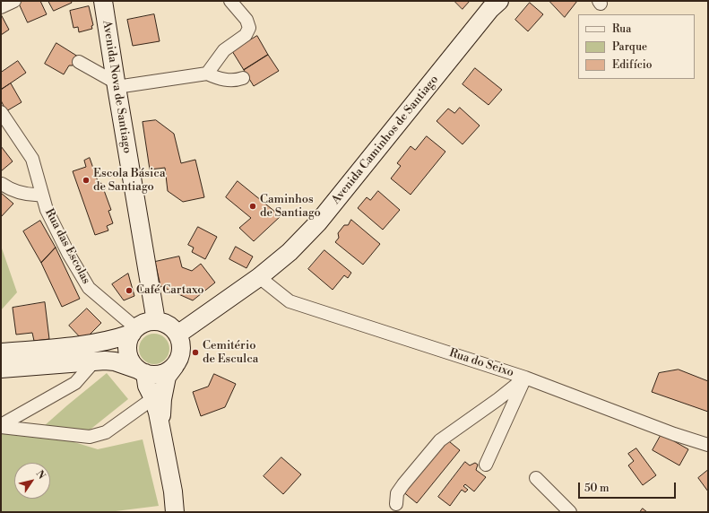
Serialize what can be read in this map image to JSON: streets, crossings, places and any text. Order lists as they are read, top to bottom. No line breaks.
{"streets":{"street":["Avenida Nova de Santiago","Avenida Caminhos de Santiago","Rua das Escolas","Rua do Seixo"]},"crossings":[["Avenida Nova de Santiago","Avenida Caminhos de Santiago"],["Avenida Nova de Santiago","Rua das Escolas"],["Avenida Caminhos de Santiago","Rua das Escolas"],["Avenida Caminhos de Santiago","Rua do Seixo"]],"places":["Escola Básica de Santiago","Caminhos de Santiago","Café Cartaxo","Cemitério de Esculca"],"legend":["Rua","Parque","Edifício"],"scale_bar":"50 m","north":"top right"}
